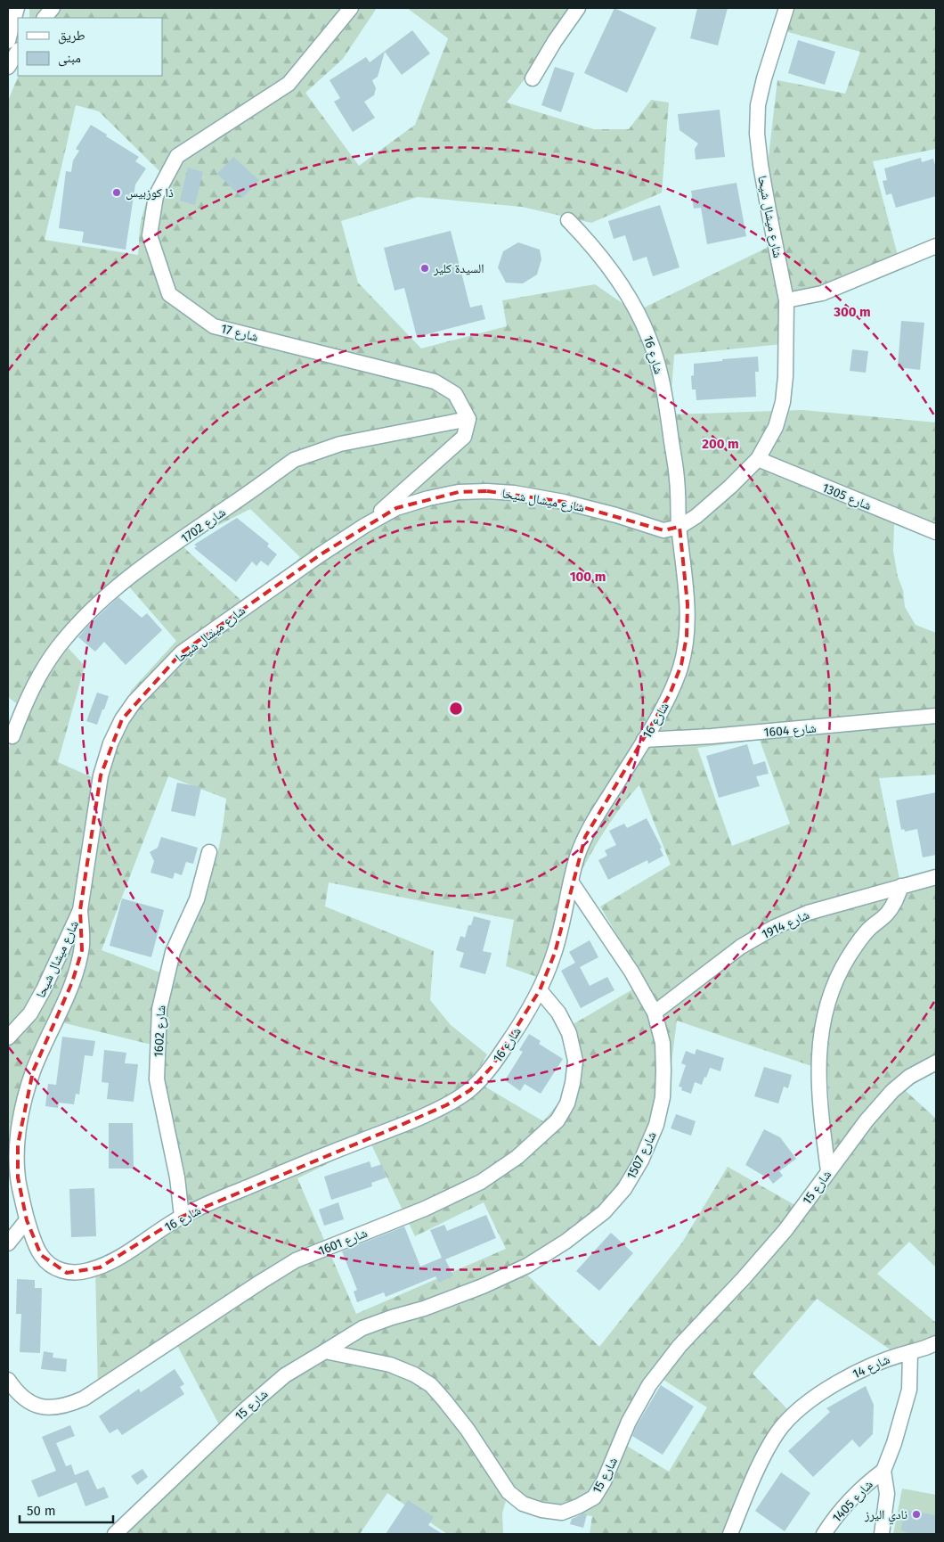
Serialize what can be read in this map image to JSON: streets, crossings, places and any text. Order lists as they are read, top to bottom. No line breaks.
{"streets":{"street":["شارع ميشال شيحا","شارع 17","شارع 16","شارع 1305","شارع 1702","شارع 1604","شارع 1914","شارع 1602","شارع 1507","شارع 15","شارع 1601","شارع 14","شارع 1405"]},"crossings":[["شارع ميشال شيحا","شارع 16"],["شارع ميشال شيحا","شارع 1305"],["شارع 17","شارع 1702"],["شارع 16","شارع 1604"],["شارع 16","شارع 1602"],["شارع 16","شارع 1507"],["شارع 16","شارع 1601"],["شارع 1914","شارع 1507"],["شارع 1507","شارع 15"],["شارع 14","شارع 1405"]],"places":["ذا كوزبيس","السيدة كلير","نادي اليرز"],"legend":["طريق","مبنى"],"scale_bar":"50 m","rings":["300 m","200 m","100 m"]}
